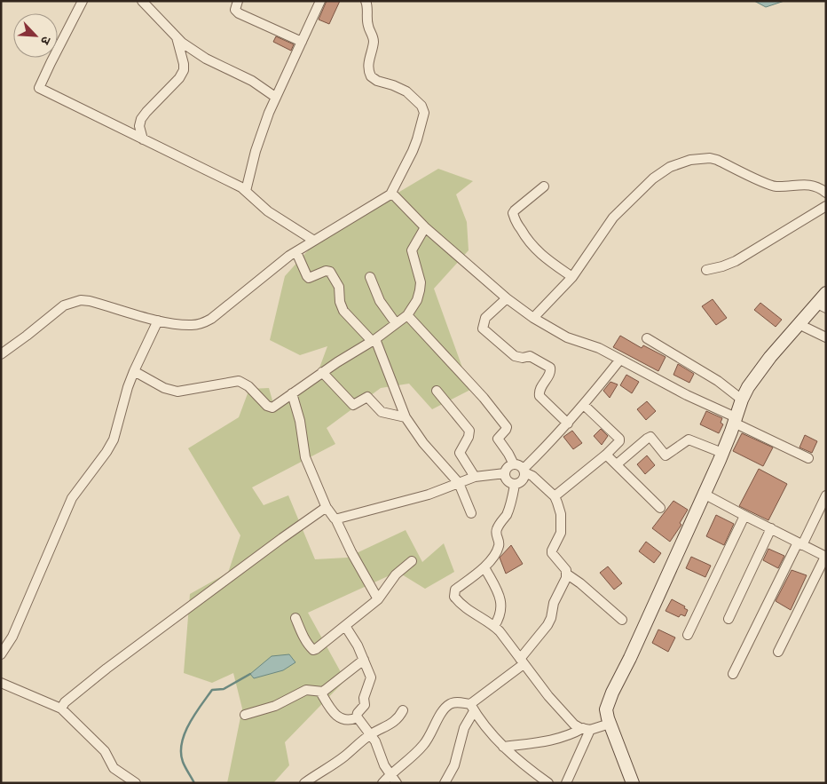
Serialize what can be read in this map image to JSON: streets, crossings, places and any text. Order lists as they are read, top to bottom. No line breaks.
{"north":"bottom right"}
